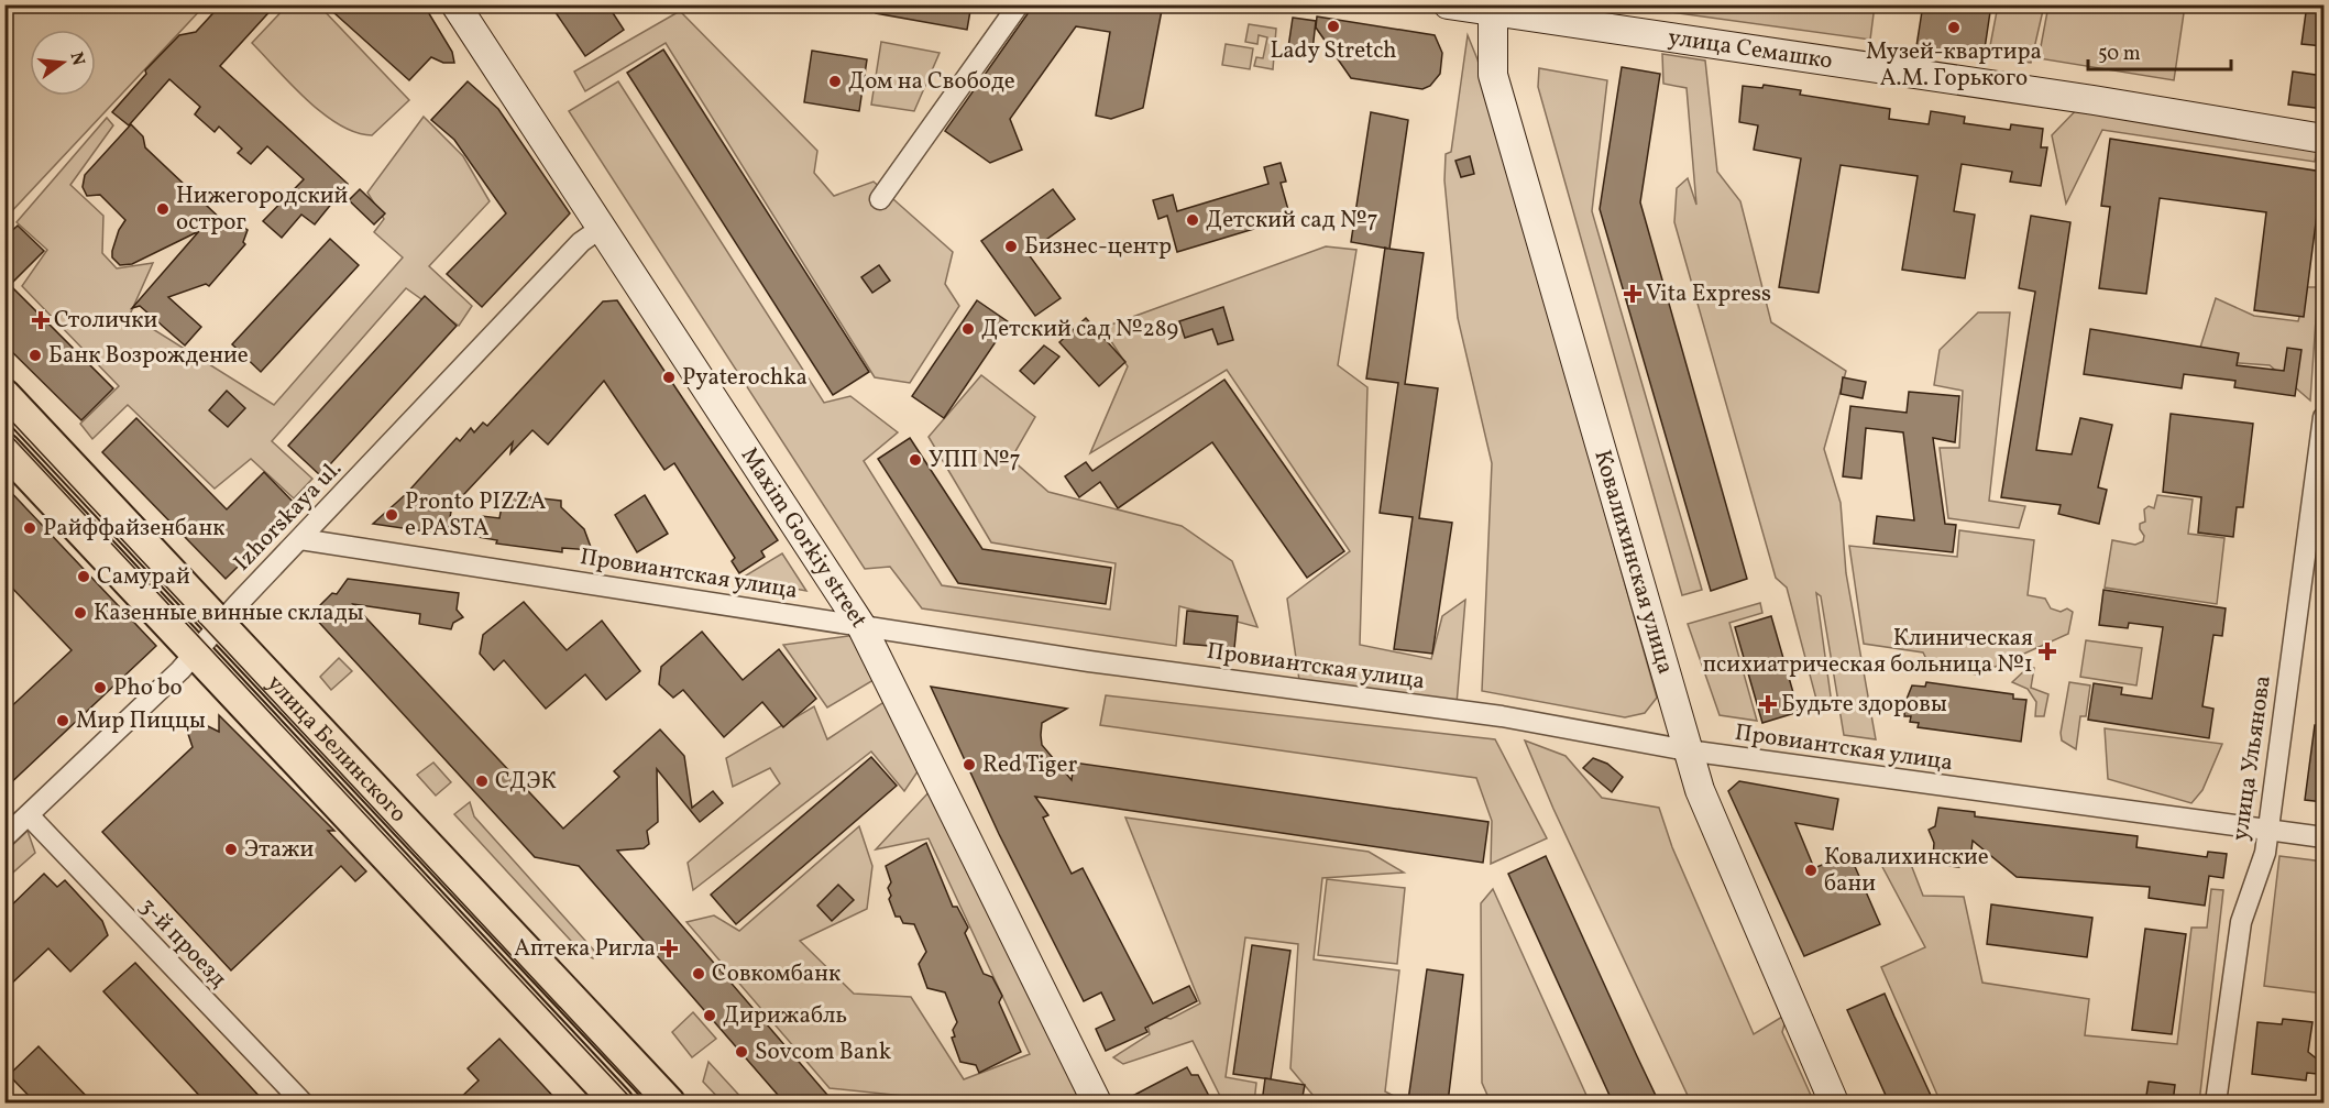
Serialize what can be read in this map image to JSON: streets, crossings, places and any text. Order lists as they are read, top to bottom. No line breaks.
{"streets":{"main road":["улица Белинского"],"street":["улица Семашко","Izhorskaya ul.","Maxim Gorkiy street","Ковалихинская улица","Провиантская улица","улица Ульянова","3-й проезд"]},"crossings":[["улица Семашко","Ковалихинская улица"],["Izhorskaya ul.","Maxim Gorkiy street"],["Izhorskaya ul.","Провиантская улица"],["Izhorskaya ul.","улица Белинского"],["Izhorskaya ul.","3-й проезд"],["Maxim Gorkiy street","Провиантская улица"],["Ковалихинская улица","Провиантская улица"],["Провиантская улица","улица Ульянова"]],"places":{"other":["Lady Stretch","Музей-квартира А.М. Горького","Дом на Свободе","Нижегородский острог","Детский сад №7","Бизнес-центр","Детский сад №289","Банк Возрождение","Pyaterochka","УПП №7","Pronto PIZZA e PASTA","Райффайзенбанк","Самурай","Казенные винные склады","Pho bo","Мир Пиццы","Red Tiger","СДЭК","Этажи","Ковалихинские бани","Совкомбанк","Дирижабль","Sovcom Bank"],"health":["Vita Express","Столички","Клиническая психиатрическая больница №1","Будьте здоровы","Аптека Ригла"]},"scale_bar":"50 m","north":"right"}
